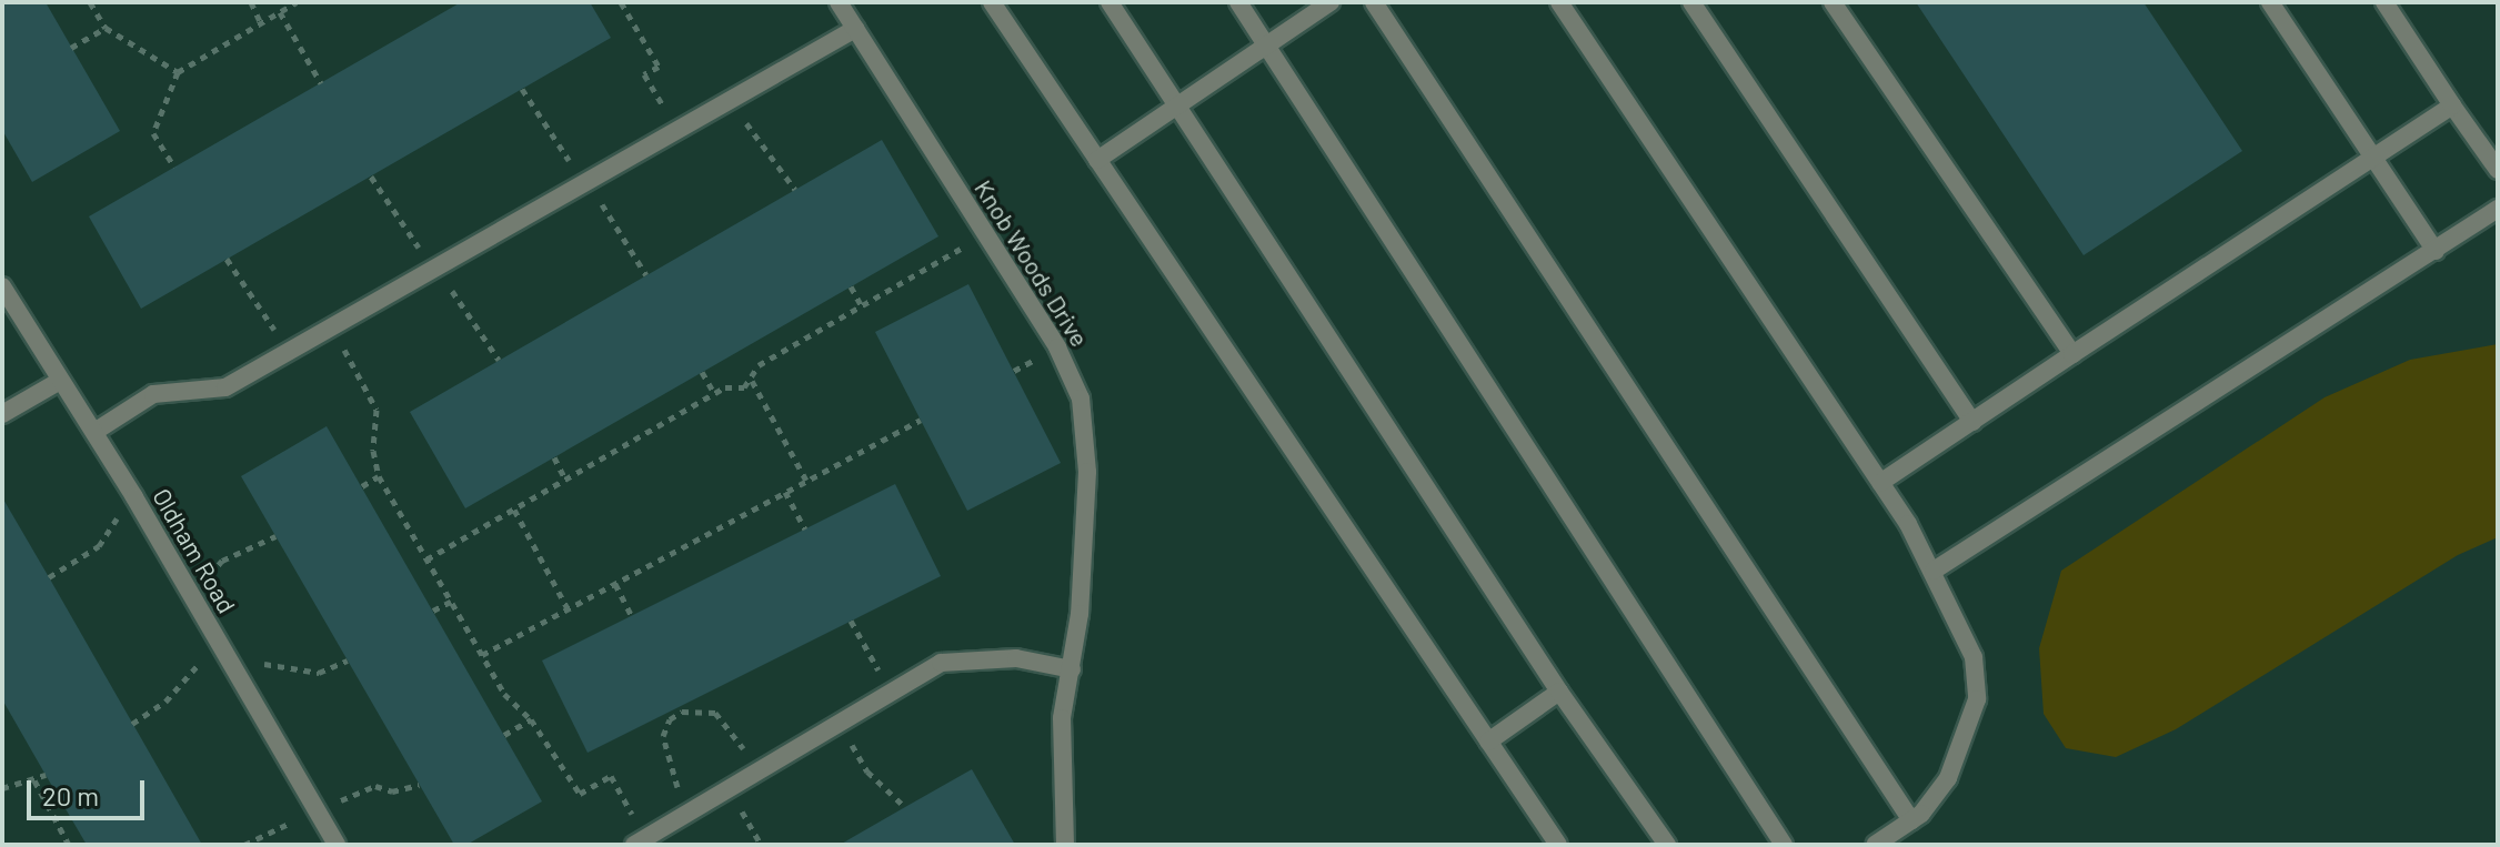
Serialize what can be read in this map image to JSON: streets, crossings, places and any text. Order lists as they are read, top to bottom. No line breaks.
{"streets":{"street":["Knob Woods Drive","Oldham Road"]},"scale_bar":"20 m"}
